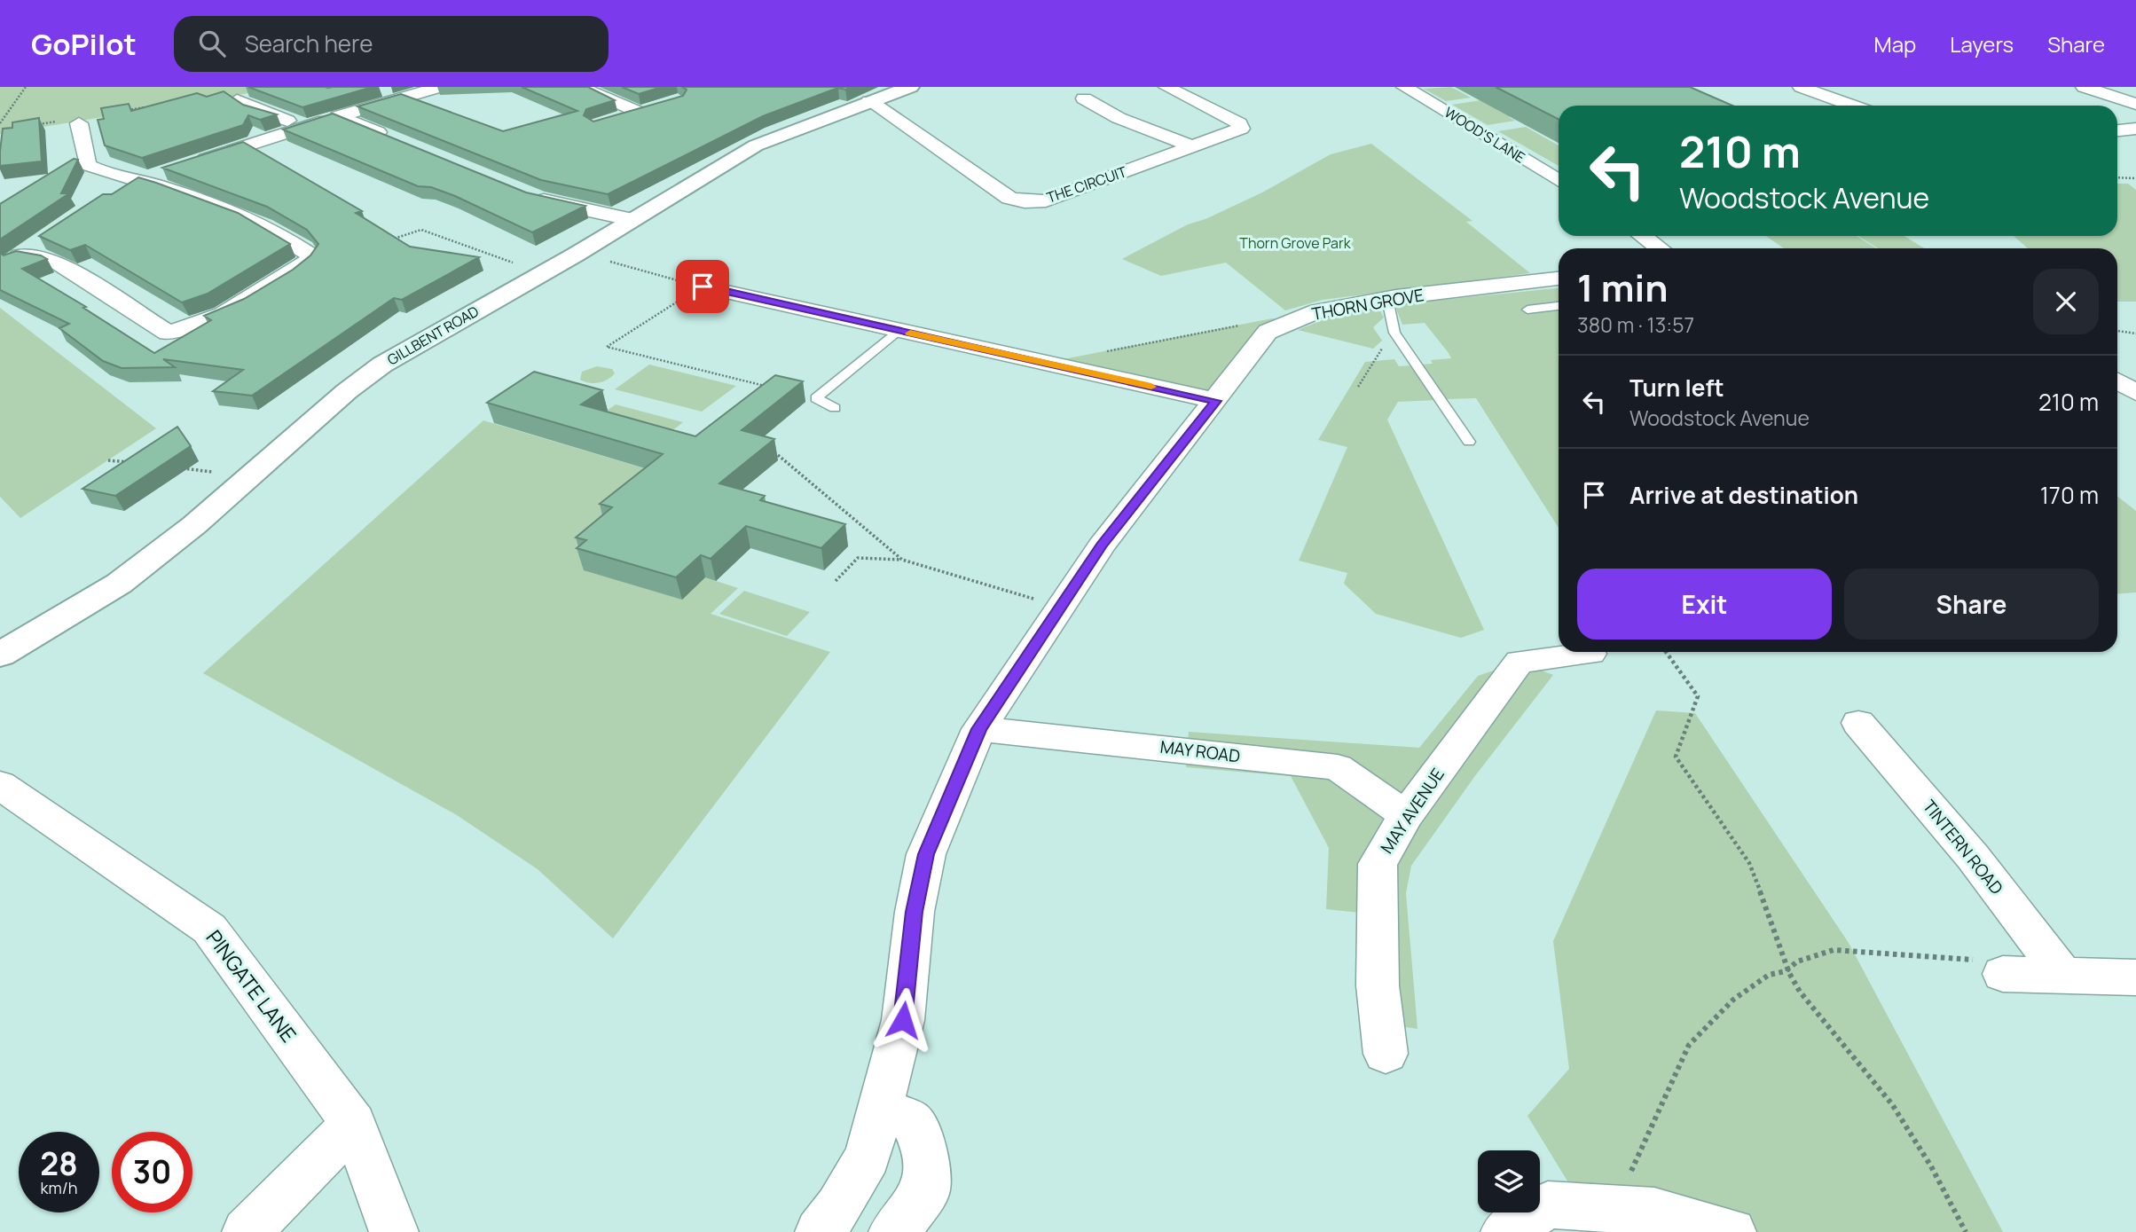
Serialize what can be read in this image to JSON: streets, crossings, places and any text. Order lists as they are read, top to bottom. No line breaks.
{"streets":{"street":["WOOD'S LANE","THE CIRCUIT","THORN GROVE","GILLBENT ROAD","MAY ROAD","MAY AVENUE","TINTERN ROAD","PINGATE LANE"]},"crossings":[["THE CIRCUIT","GILLBENT ROAD"],["THORN GROVE","MAY ROAD"],["MAY ROAD","MAY AVENUE"]],"parks":["Thorn Grove Park"],"page":{"header":"GoPilot","search":"Search here","nav":["Map","Layers","Share"],"turn":["210 m","Woodstock Avenue"],"heading":["1 min","380 m · 13:57"],"list":[{"name":"Turn left","note":"Woodstock Avenue","value":"210 m"},{"name":"Arrive at destination","value":"170 m"}],"buttons":["Exit","Share"],"speed":"28 km/h","limit":"30"}}
